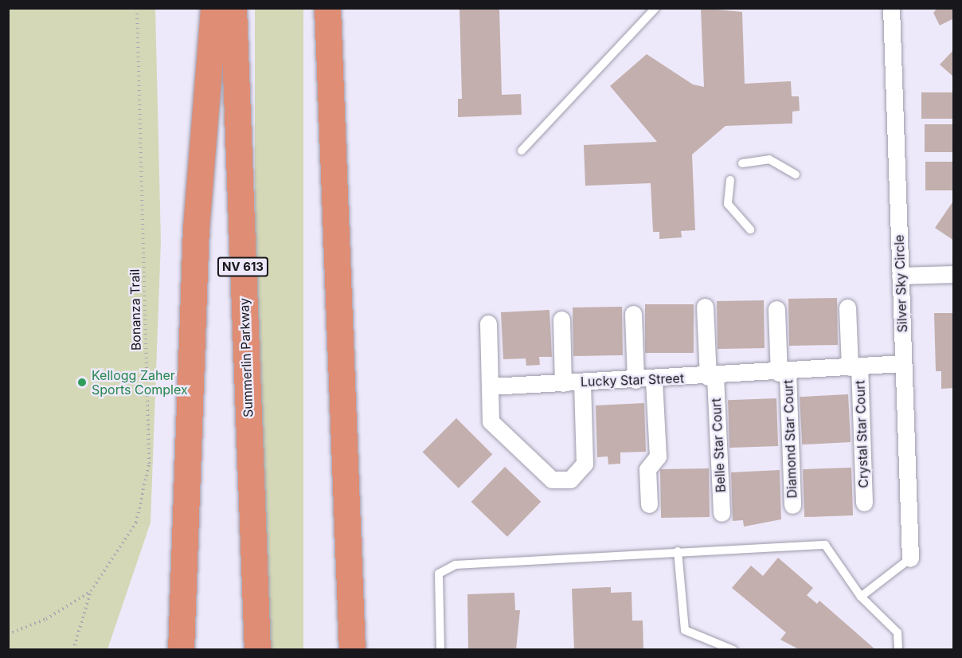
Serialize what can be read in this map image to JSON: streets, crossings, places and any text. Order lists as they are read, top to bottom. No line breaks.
{"streets":{"highway":["NV 613","Summerlin Parkway"],"street":["Silver Sky Circle","Lucky Star Street","Crystal Star Court","Diamond Star Court","Belle Star Court"],"path":["Bonanza Trail"]},"crossings":[["Silver Sky Circle","Lucky Star Street"],["Lucky Star Street","Crystal Star Court"],["Lucky Star Street","Diamond Star Court"],["Lucky Star Street","Belle Star Court"]],"places":["Kellogg Zaher Sports Complex"]}
